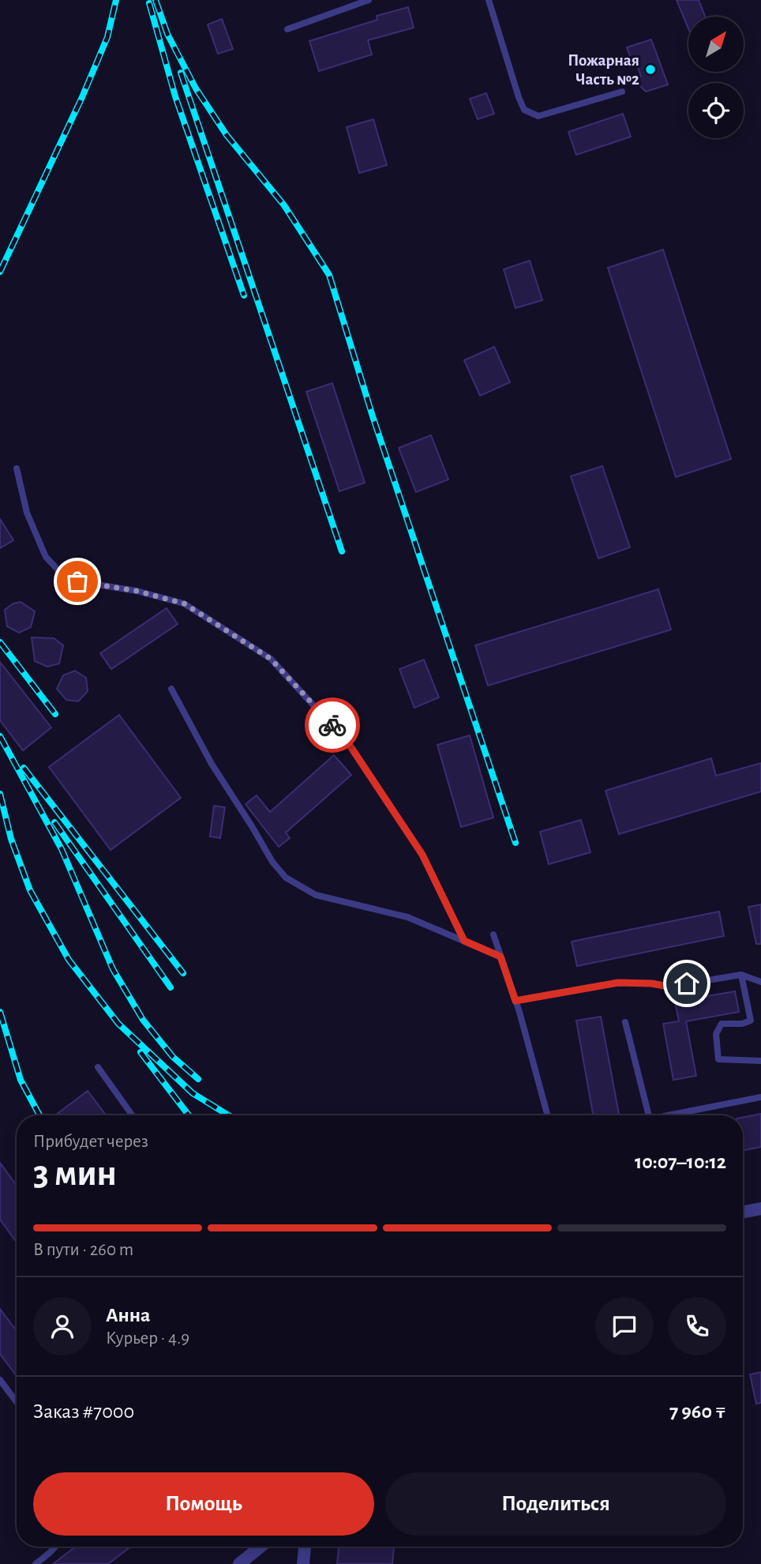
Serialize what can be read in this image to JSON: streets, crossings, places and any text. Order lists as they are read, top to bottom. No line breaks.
{"places":["Пожарная Часть №2"],"north":"top right","page":{"heading":["3 мин","Прибудет через","10:07–10:12"],"panel":["Анна","Курьер · 4.9","Заказ #7000","7 960 ₸"],"bar":"В пути · 260 m","buttons":["Помощь","Поделиться"]}}
